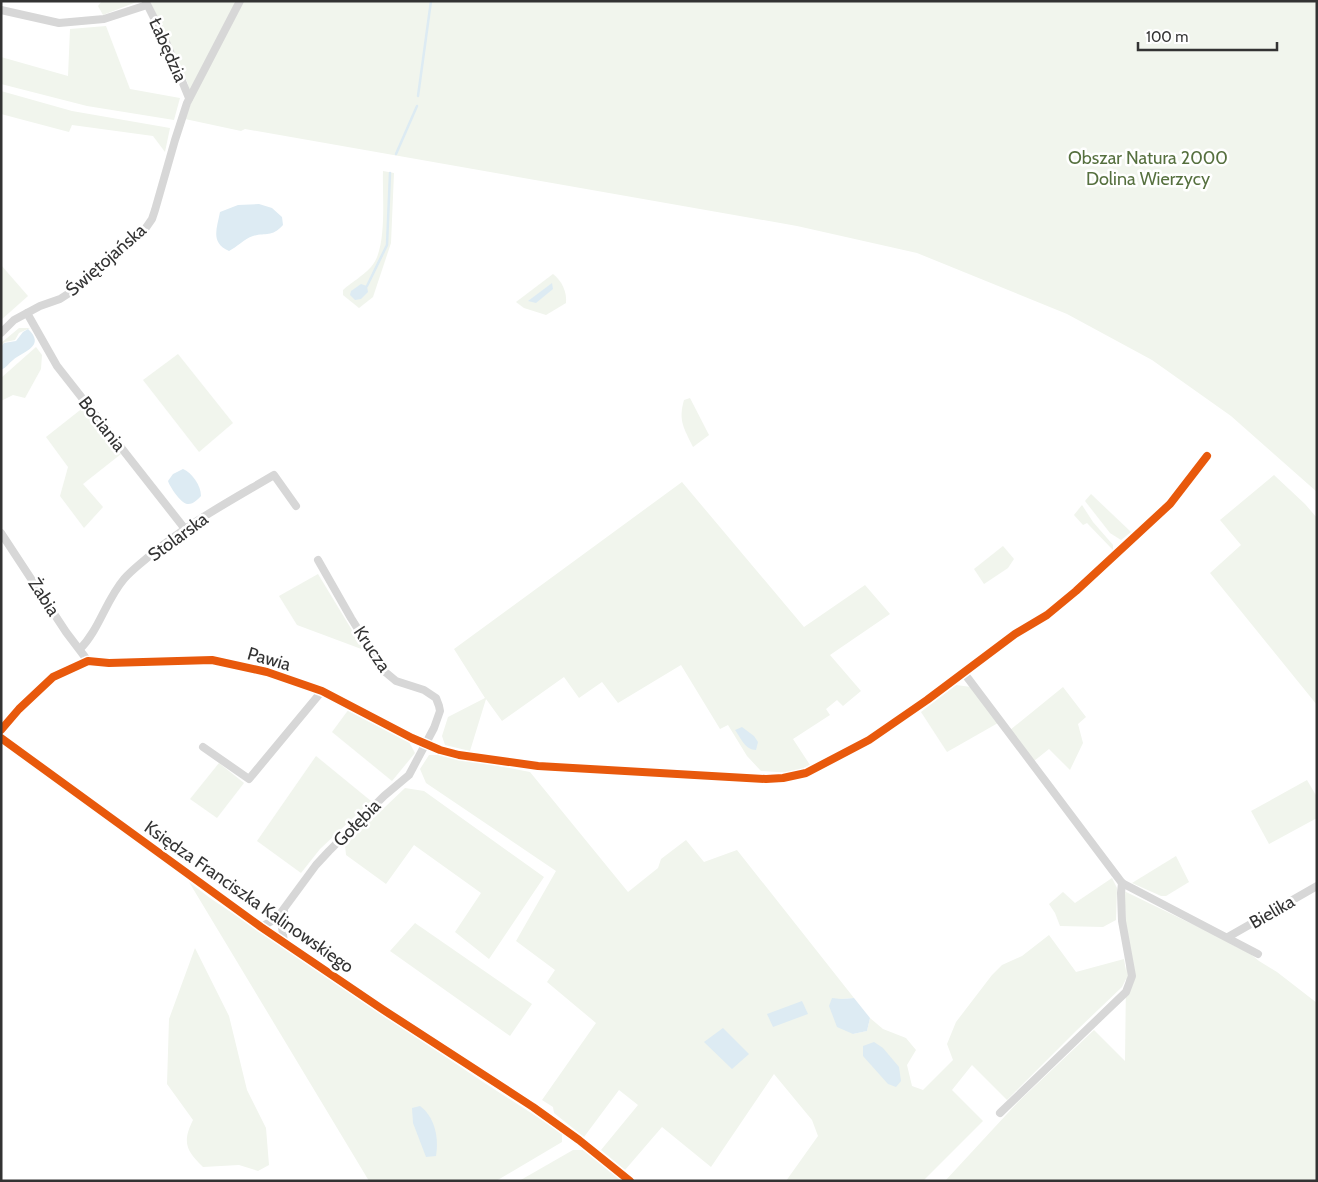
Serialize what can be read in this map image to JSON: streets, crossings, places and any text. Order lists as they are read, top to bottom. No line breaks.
{"streets":{"street":["Łabędzia","Świętojańska","Bociania","Stolarska","Żabia","Krucza","Pawia","Gołębia","Księdza Franciszka Kalinowskiego","Bielika"]},"crossings":[["Łabędzia","Świętojańska"],["Świętojańska","Bociania"],["Bociania","Stolarska"],["Stolarska","Żabia"],["Żabia","Pawia"],["Krucza","Pawia"],["Krucza","Gołębia"],["Pawia","Gołębia"],["Gołębia","Księdza Franciszka Kalinowskiego"]],"parks":["Obszar Natura 2000 Dolina Wierzycy"],"scale_bar":"100 m"}
